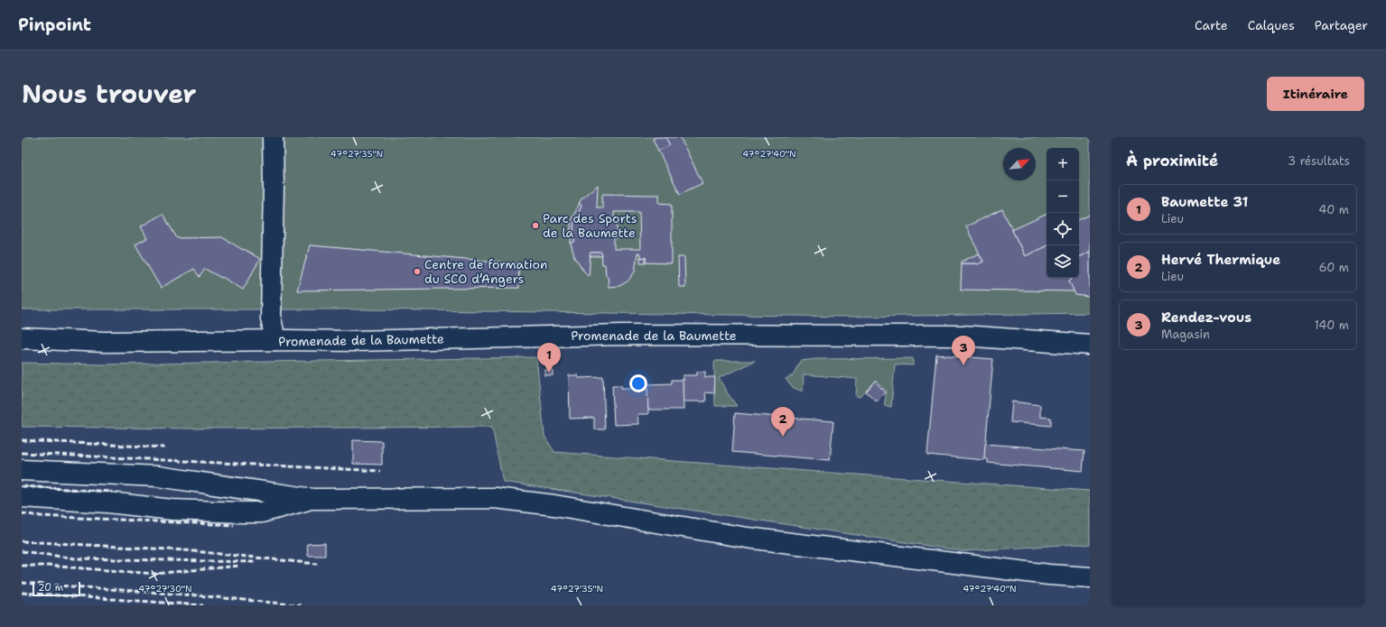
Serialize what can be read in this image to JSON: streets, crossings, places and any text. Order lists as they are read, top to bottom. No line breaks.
{"streets":{"street":["Promenade de la Baumette"]},"places":["Parc des Sports de la Baumette","Centre de formation du SCO d’Angers"],"scale_bar":"20 m","north":"top right","page":{"header":"Pinpoint","nav":["Carte","Calques","Partager"],"title":"Nous trouver","buttons":"Itinéraire","heading":["À proximité","3 résultats"],"map_buttons":["+","−"],"list":[{"mark":"1","name":"Baumette 31","note":"Lieu","value":"40 m"},{"mark":"2","name":"Hervé Thermique","note":"Lieu","value":"60 m"},{"mark":"3","name":"Rendez-vous","note":"Magasin","value":"140 m"}],"pins":["3","1","2"],"scale":"20 m"},"coordinates":["47°27'35\"N","47°27'40\"N","47°27'30\"N"]}
